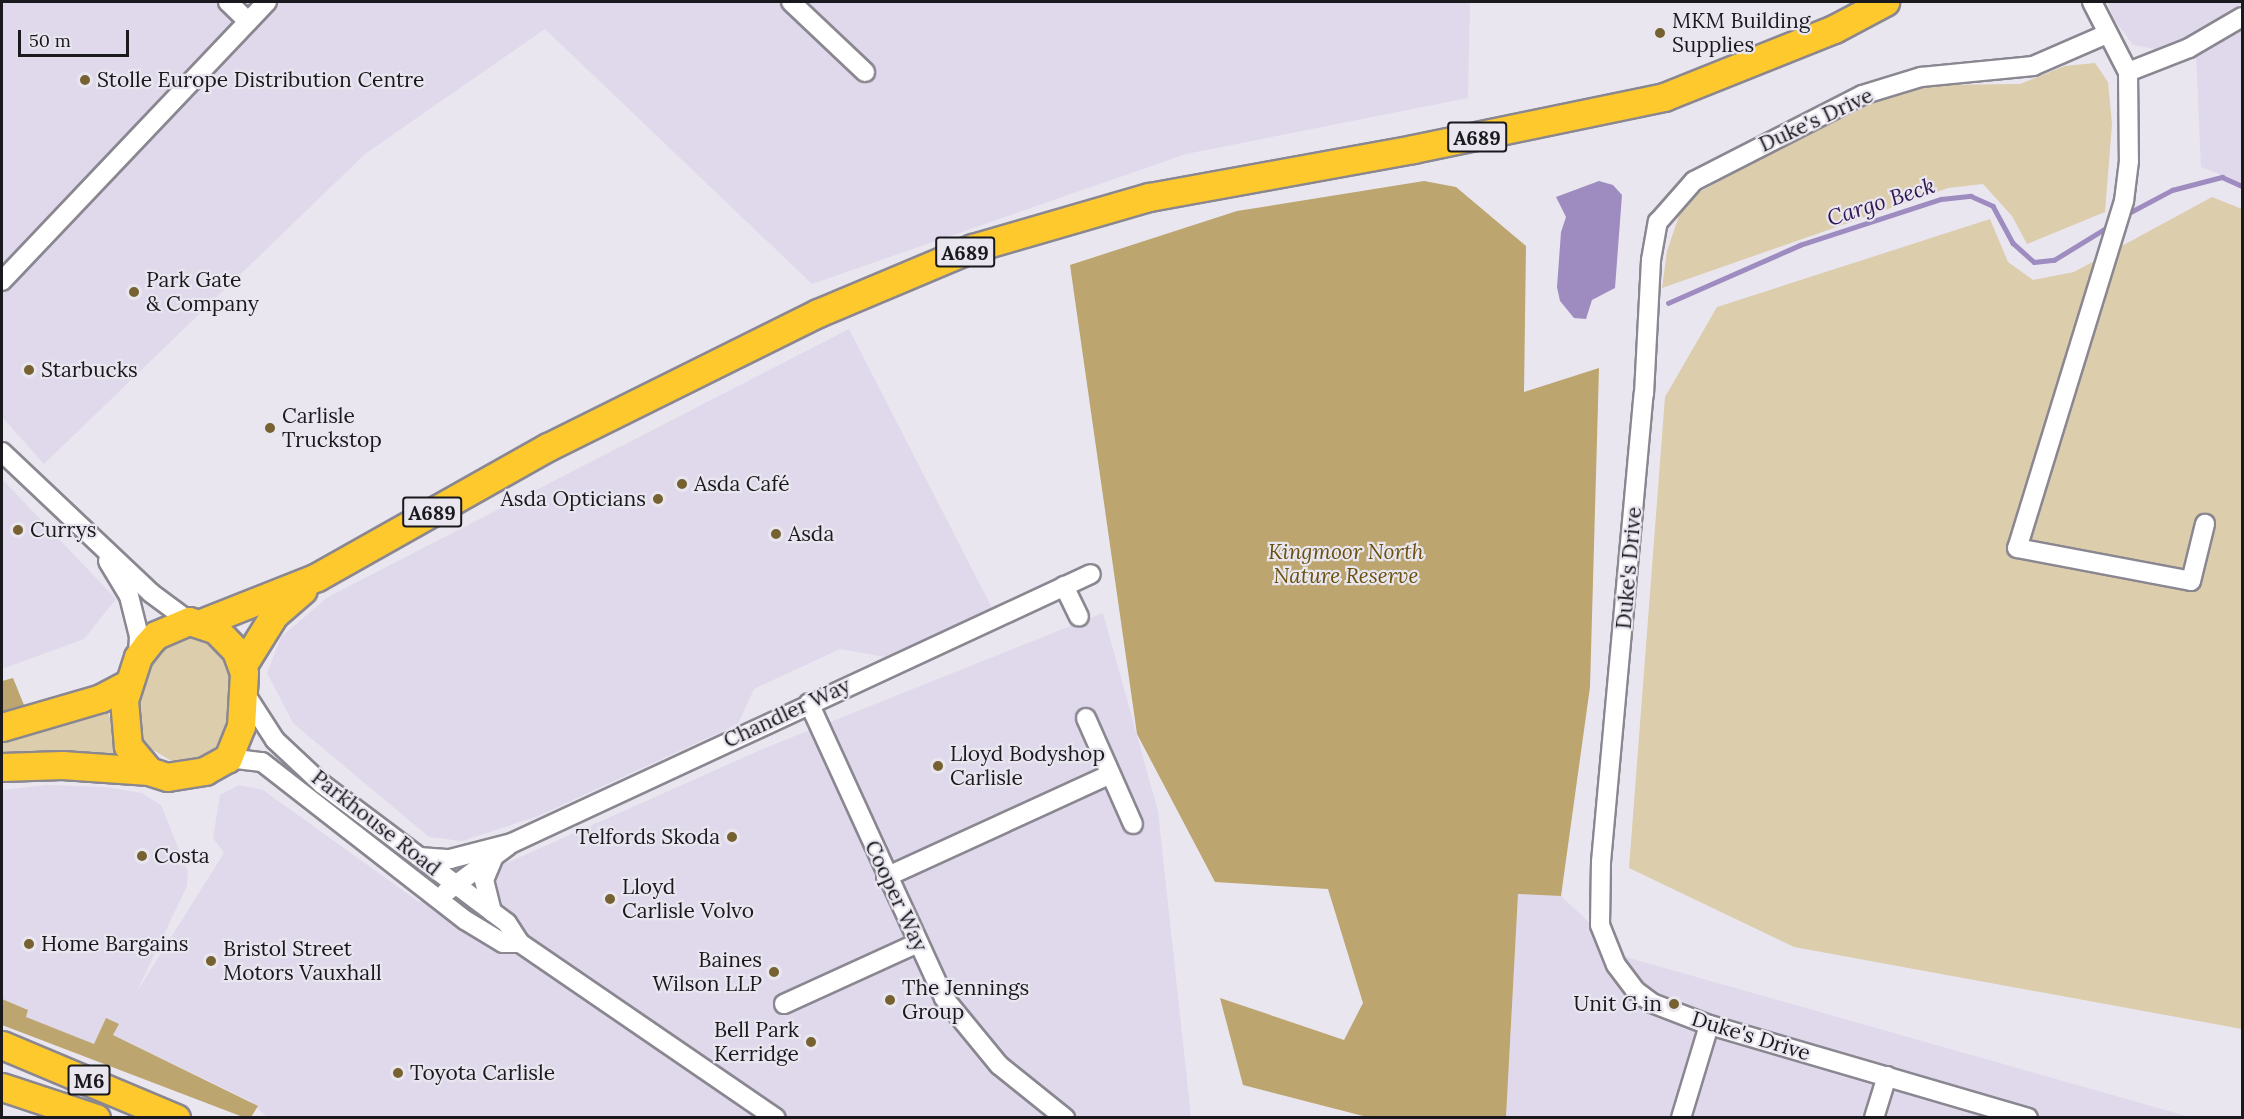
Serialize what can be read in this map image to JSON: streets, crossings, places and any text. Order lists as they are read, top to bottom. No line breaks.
{"streets":{"highway":["A689","M6"],"street":["Duke's Drive","Chandler Way","Parkhouse Road","Cooper Way"]},"crossings":[["A689","Parkhouse Road"],["Chandler Way","Parkhouse Road"],["Chandler Way","Cooper Way"]],"water":["Cargo Beck"],"parks":["Kingmoor North Nature Reserve"],"places":["MKM Building Supplies","Stolle Europe Distribution Centre","Park Gate & Company","Starbucks","Carlisle Truckstop","Asda Café","Asda Opticians","Currys","Asda","Lloyd Bodyshop Carlisle","Telfords Skoda","Costa","Lloyd Carlisle Volvo","Home Bargains","Bristol Street Motors Vauxhall","Baines Wilson LLP","The Jennings Group","Unit G in","Bell Park Kerridge","Toyota Carlisle"],"scale_bar":"50 m"}
